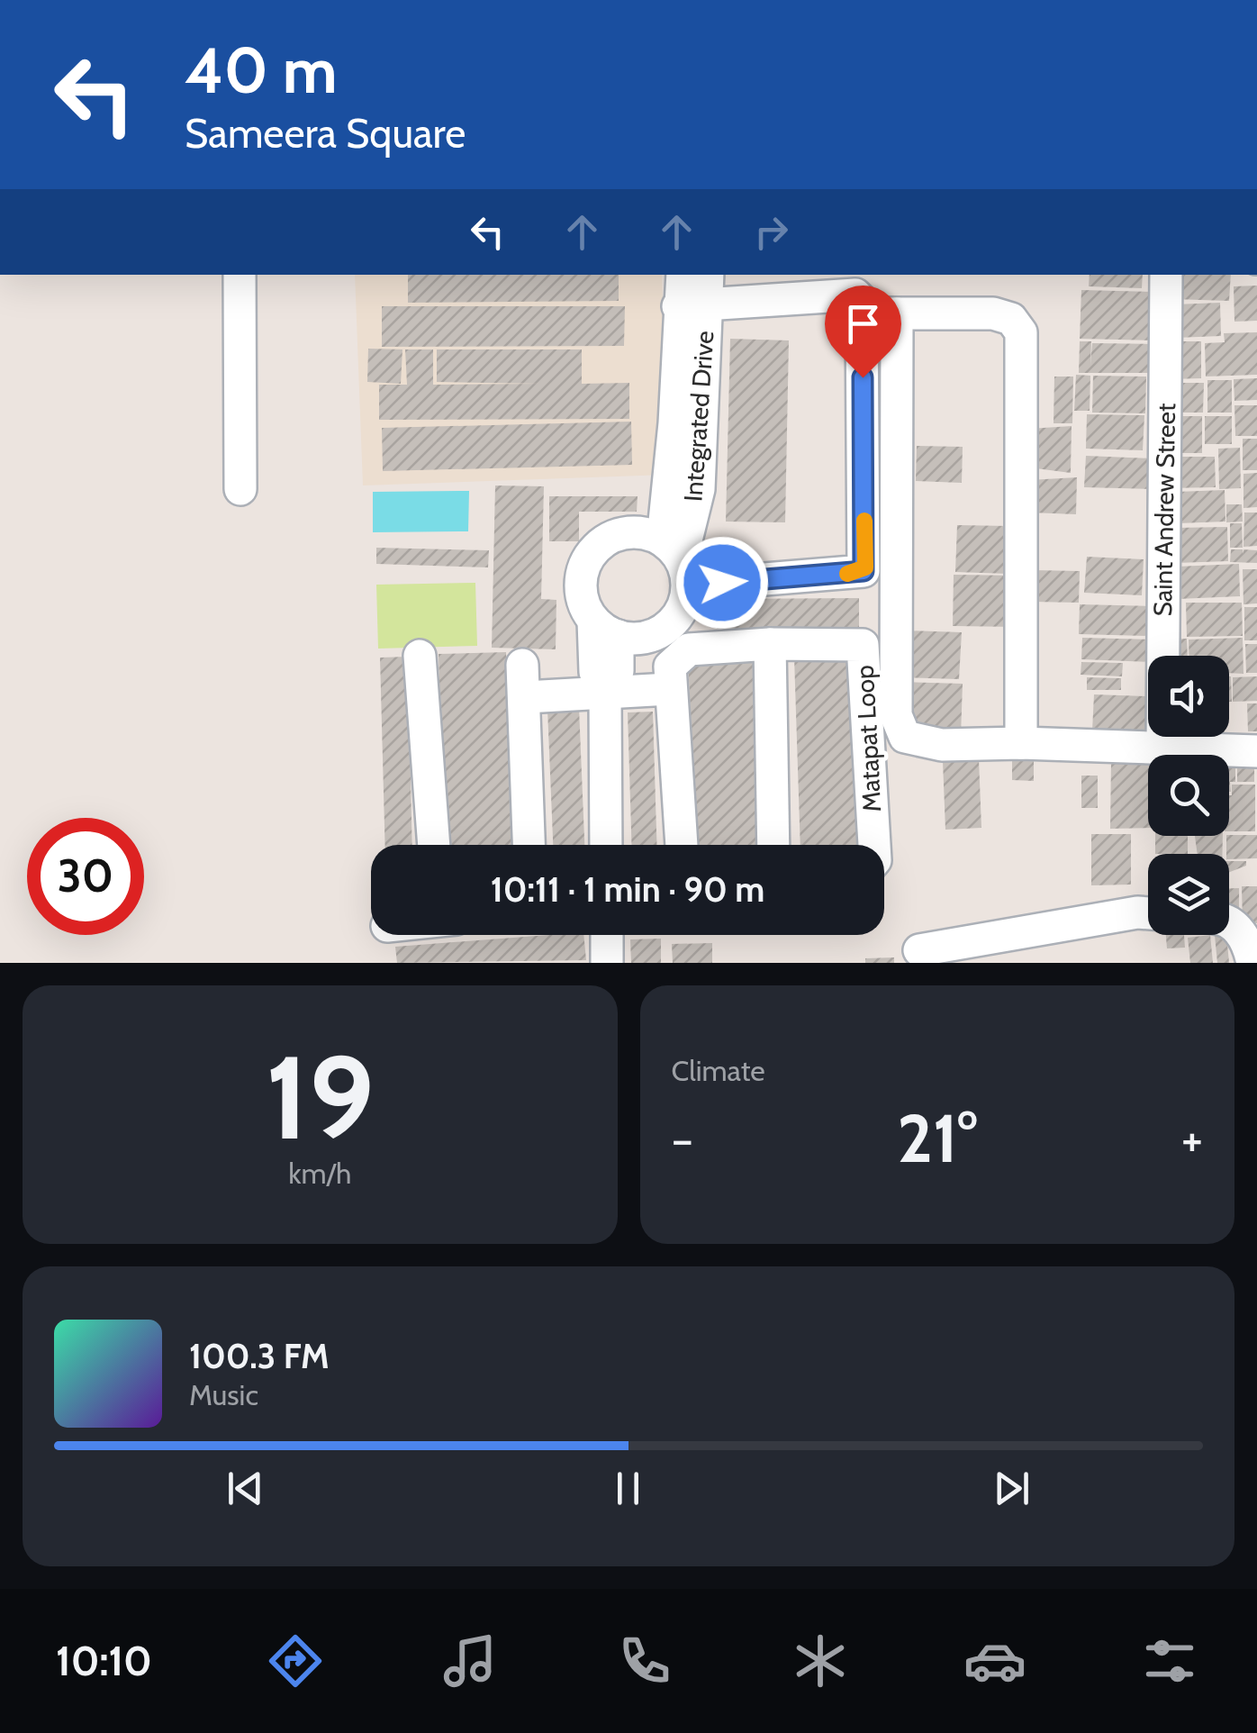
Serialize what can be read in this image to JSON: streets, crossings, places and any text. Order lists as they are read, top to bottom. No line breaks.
{"streets":{"street":["Integrated Drive","Saint Andrew Street","Matapat Loop"]},"page":{"turn":["40 m","Sameera Square"],"limit":"30","trip":"10:11 · 1 min · 90 m","tile":[["19","km/h"],"Climate"],"heat":["−","21°","+"],"song":["100.3 FM","Music"],"tabs":"10:10"}}
